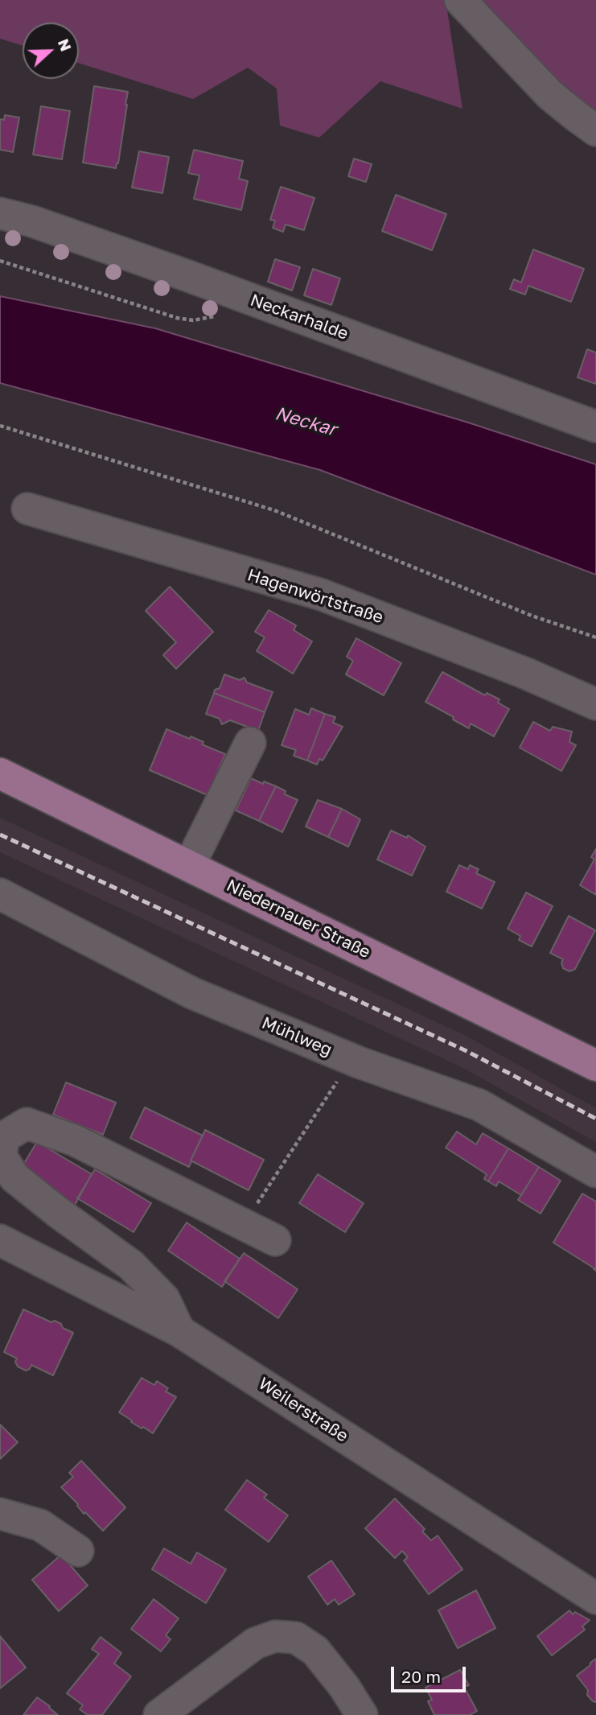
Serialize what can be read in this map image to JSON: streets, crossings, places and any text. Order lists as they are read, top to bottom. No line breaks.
{"streets":{"main road":["Niedernauer Straße"],"street":["Neckarhalde","Hagenwörtstraße","Mühlweg","Weilerstraße"]},"water":["Neckar"],"scale_bar":"20 m","north":"right"}
